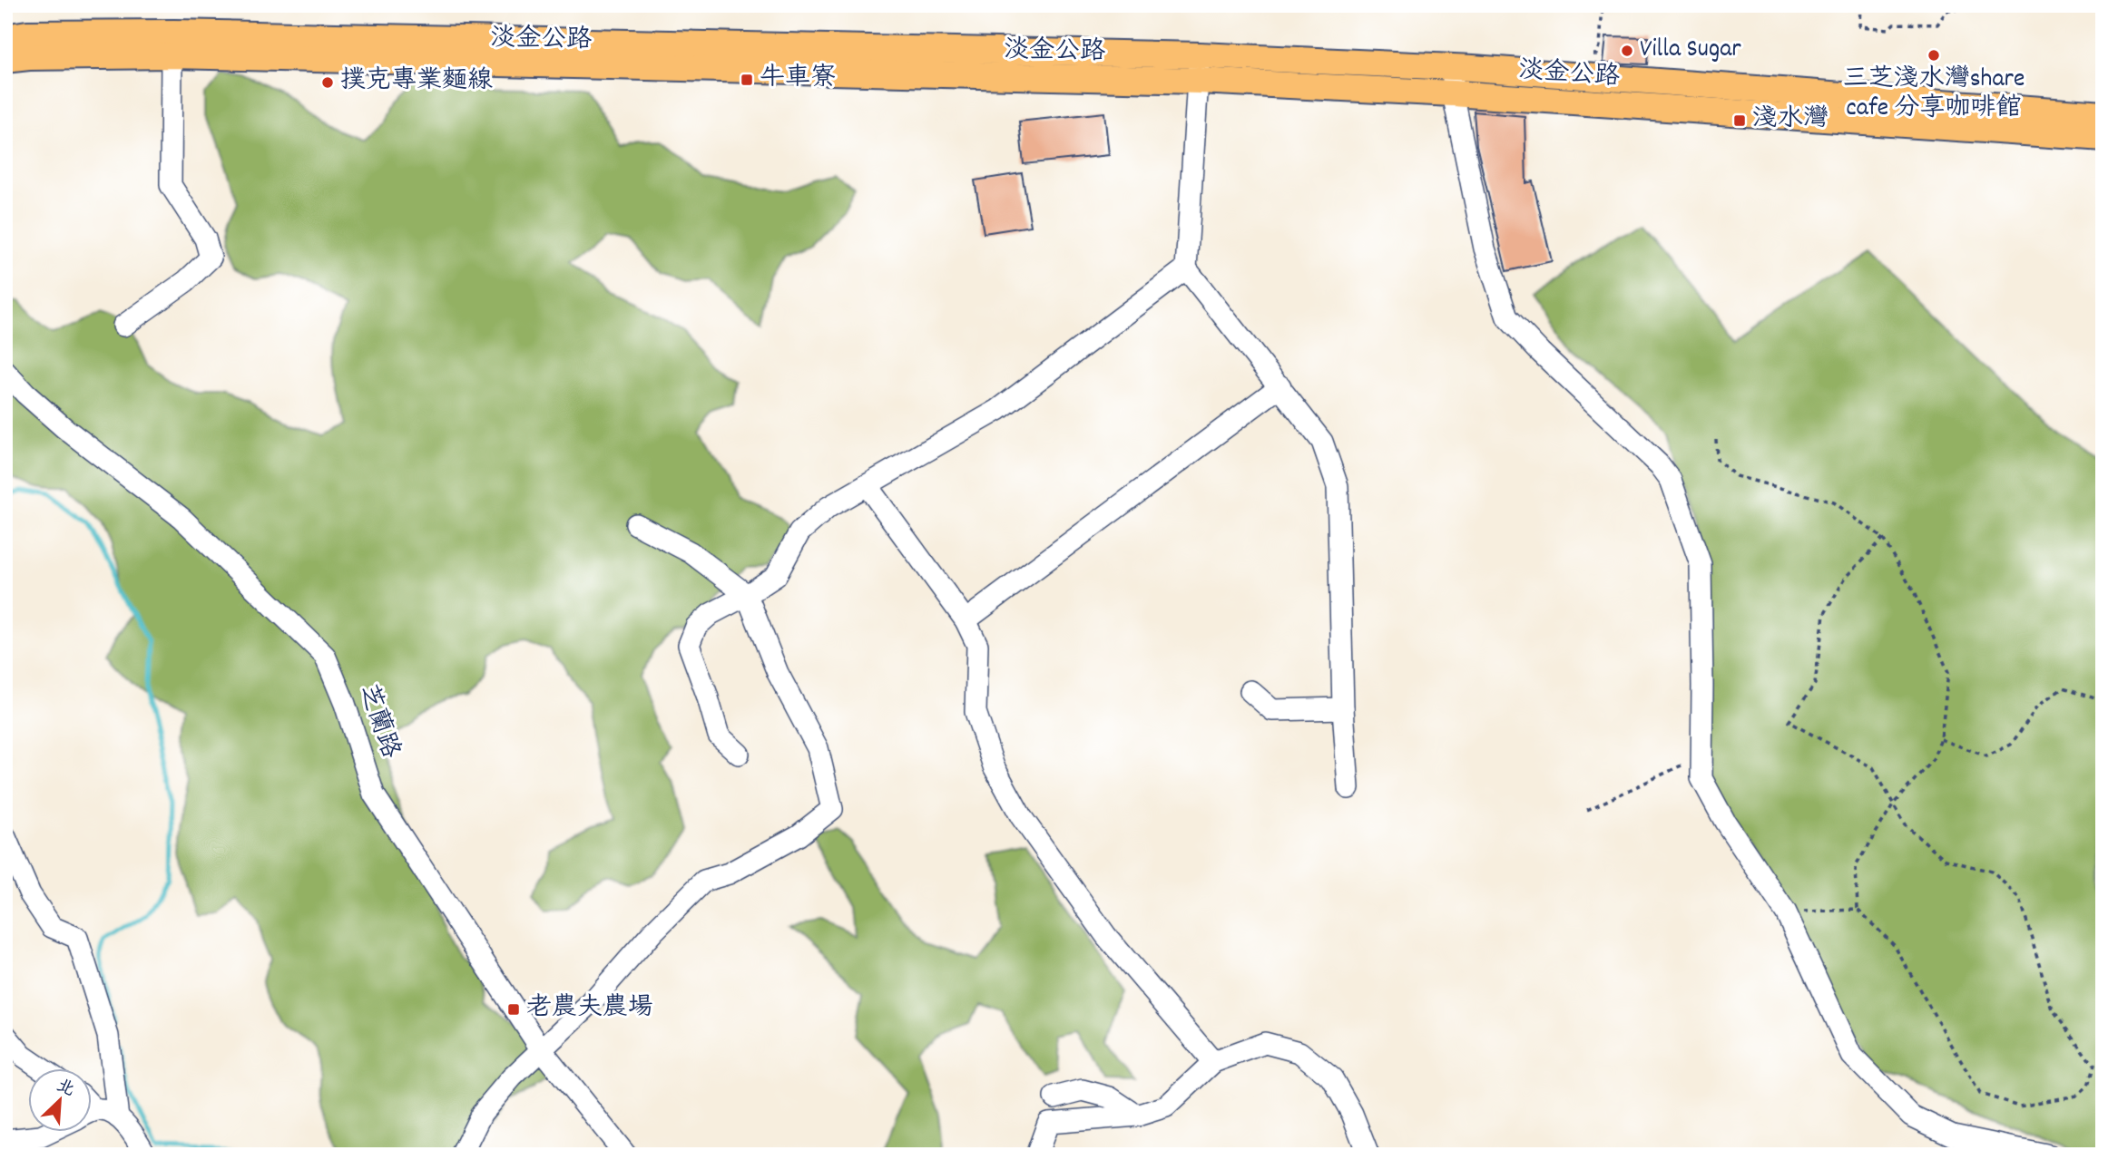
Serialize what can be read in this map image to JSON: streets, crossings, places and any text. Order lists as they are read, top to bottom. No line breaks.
{"streets":{"main road":["淡金公路"],"street":["芝蘭路"]},"places":{"other":["Villa Sugar","三芝淺水灣share cafe 分享咖啡館","撲克專業麵線"],"transit":["牛車寮","淺水灣","老農夫農場"]},"north":"top right"}
